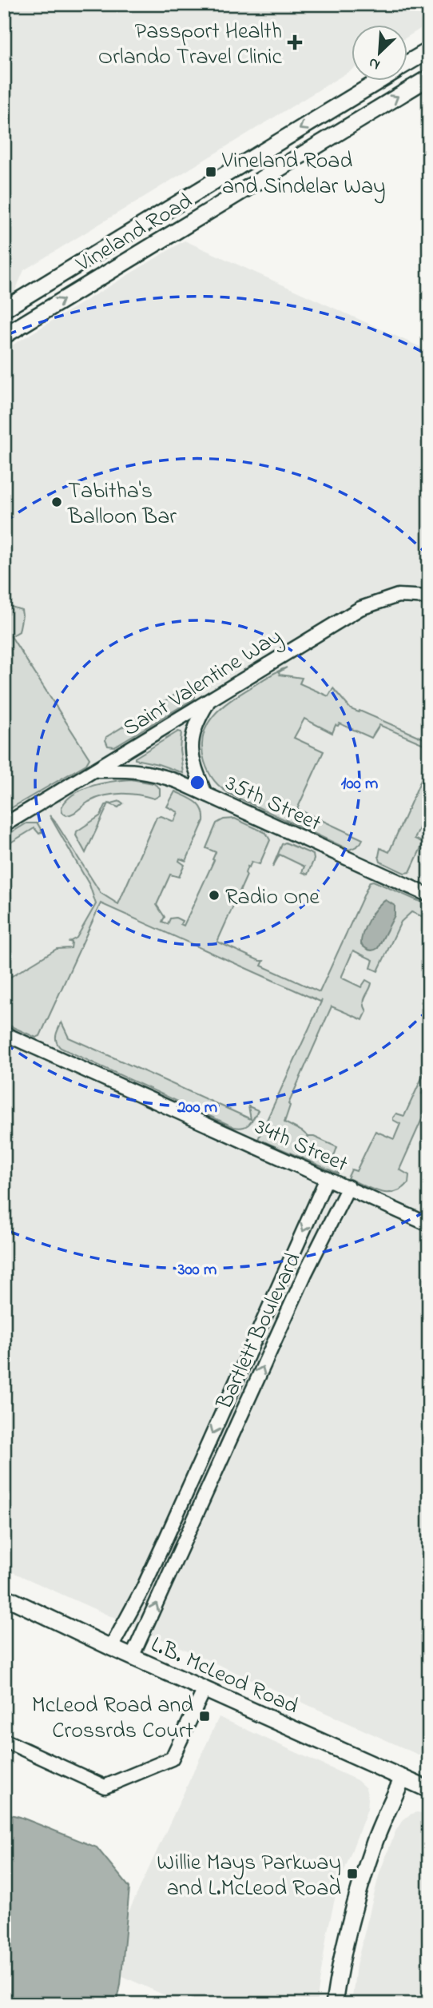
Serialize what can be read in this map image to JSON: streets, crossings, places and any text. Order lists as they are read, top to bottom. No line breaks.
{"streets":{"street":["Vineland Road","Saint Valentine Way","35th Street","34th Street","Bartlett Boulevard","L.B. McLeod Road"]},"crossings":[["Saint Valentine Way","35th Street"],["34th Street","Bartlett Boulevard"],["Bartlett Boulevard","L.B. McLeod Road"]],"places":{"health":["Passport Health Orlando Travel Clinic"],"transit":["Vineland Road and Sindelar Way","McLeod Road and Crossrds Court","Willie Mays Parkway and L.McLeod Road"],"other":["Tabitha's Balloon Bar","Radio One"]},"north":"bottom left","rings":["100 m","200 m","300 m"]}
